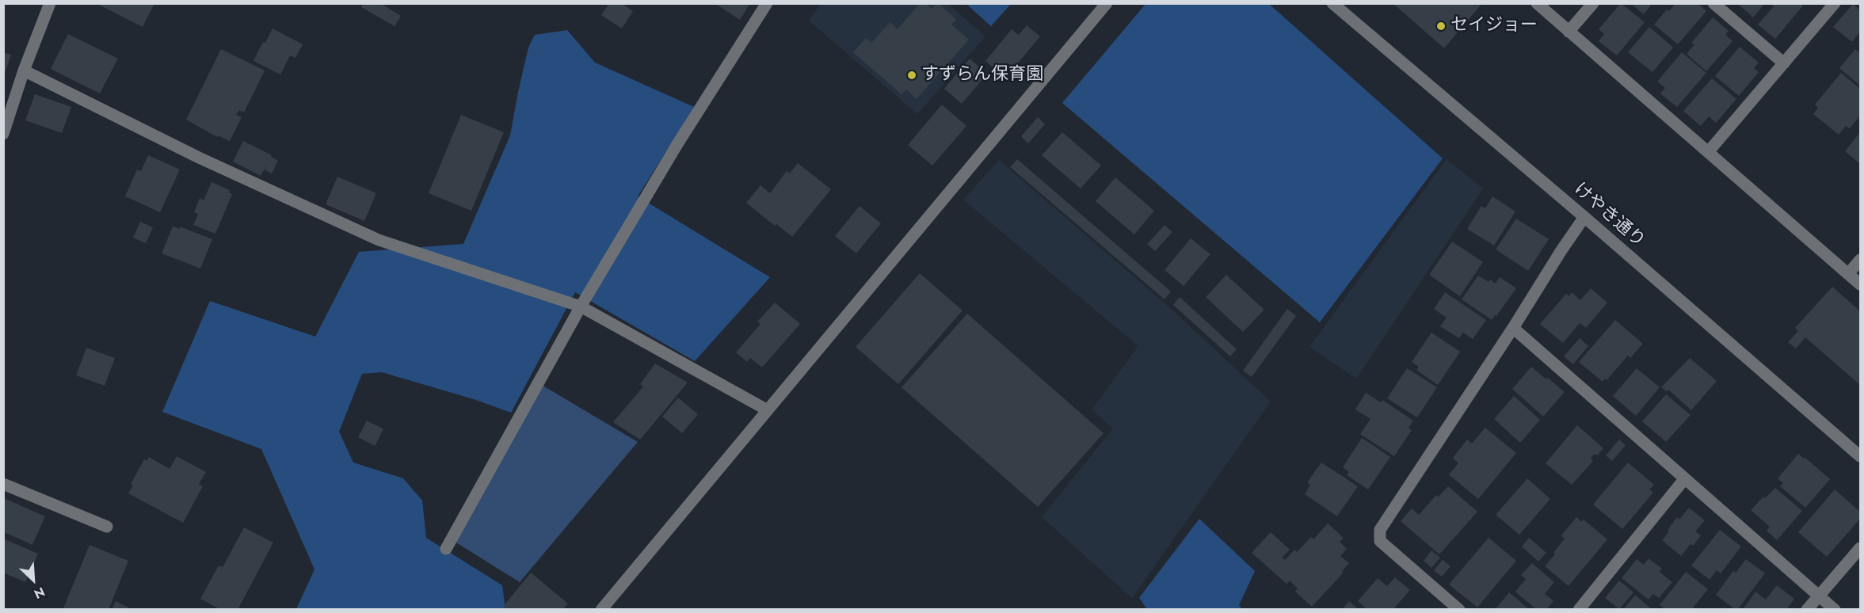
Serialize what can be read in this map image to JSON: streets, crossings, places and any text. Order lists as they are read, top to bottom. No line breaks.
{"streets":{"street":["けやき通り"]},"places":["セイジョー","すずらん保育園"],"north":"bottom right"}
